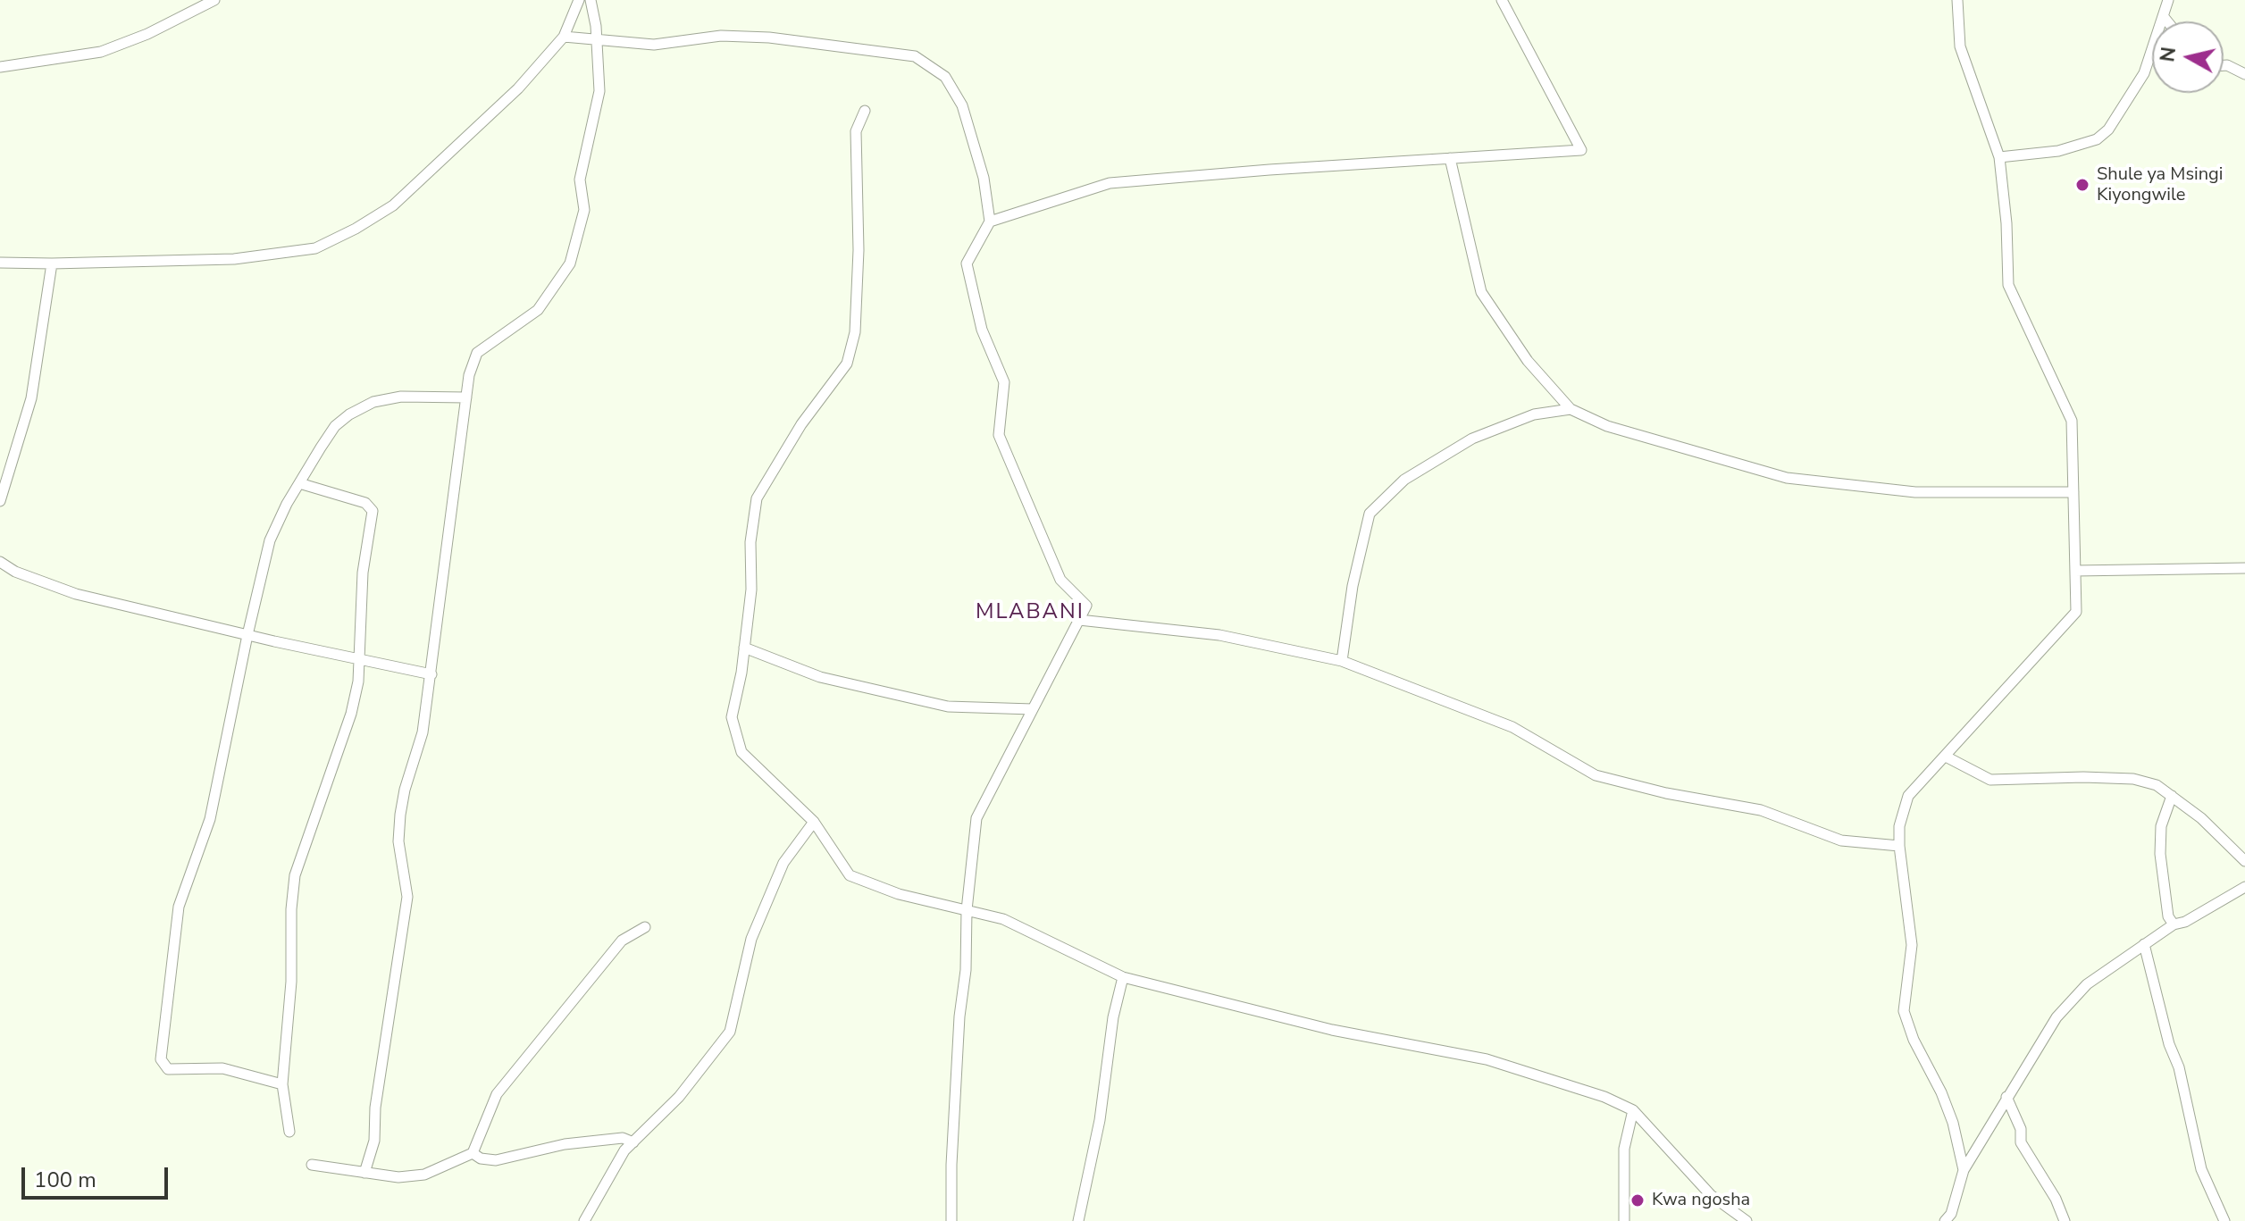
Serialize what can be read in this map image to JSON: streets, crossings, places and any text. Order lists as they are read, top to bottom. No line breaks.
{"districts":["MLABANI"],"places":["Shule ya Msingi Kiyongwile","Kwa ngosha"],"scale_bar":"100 m","north":"left"}
